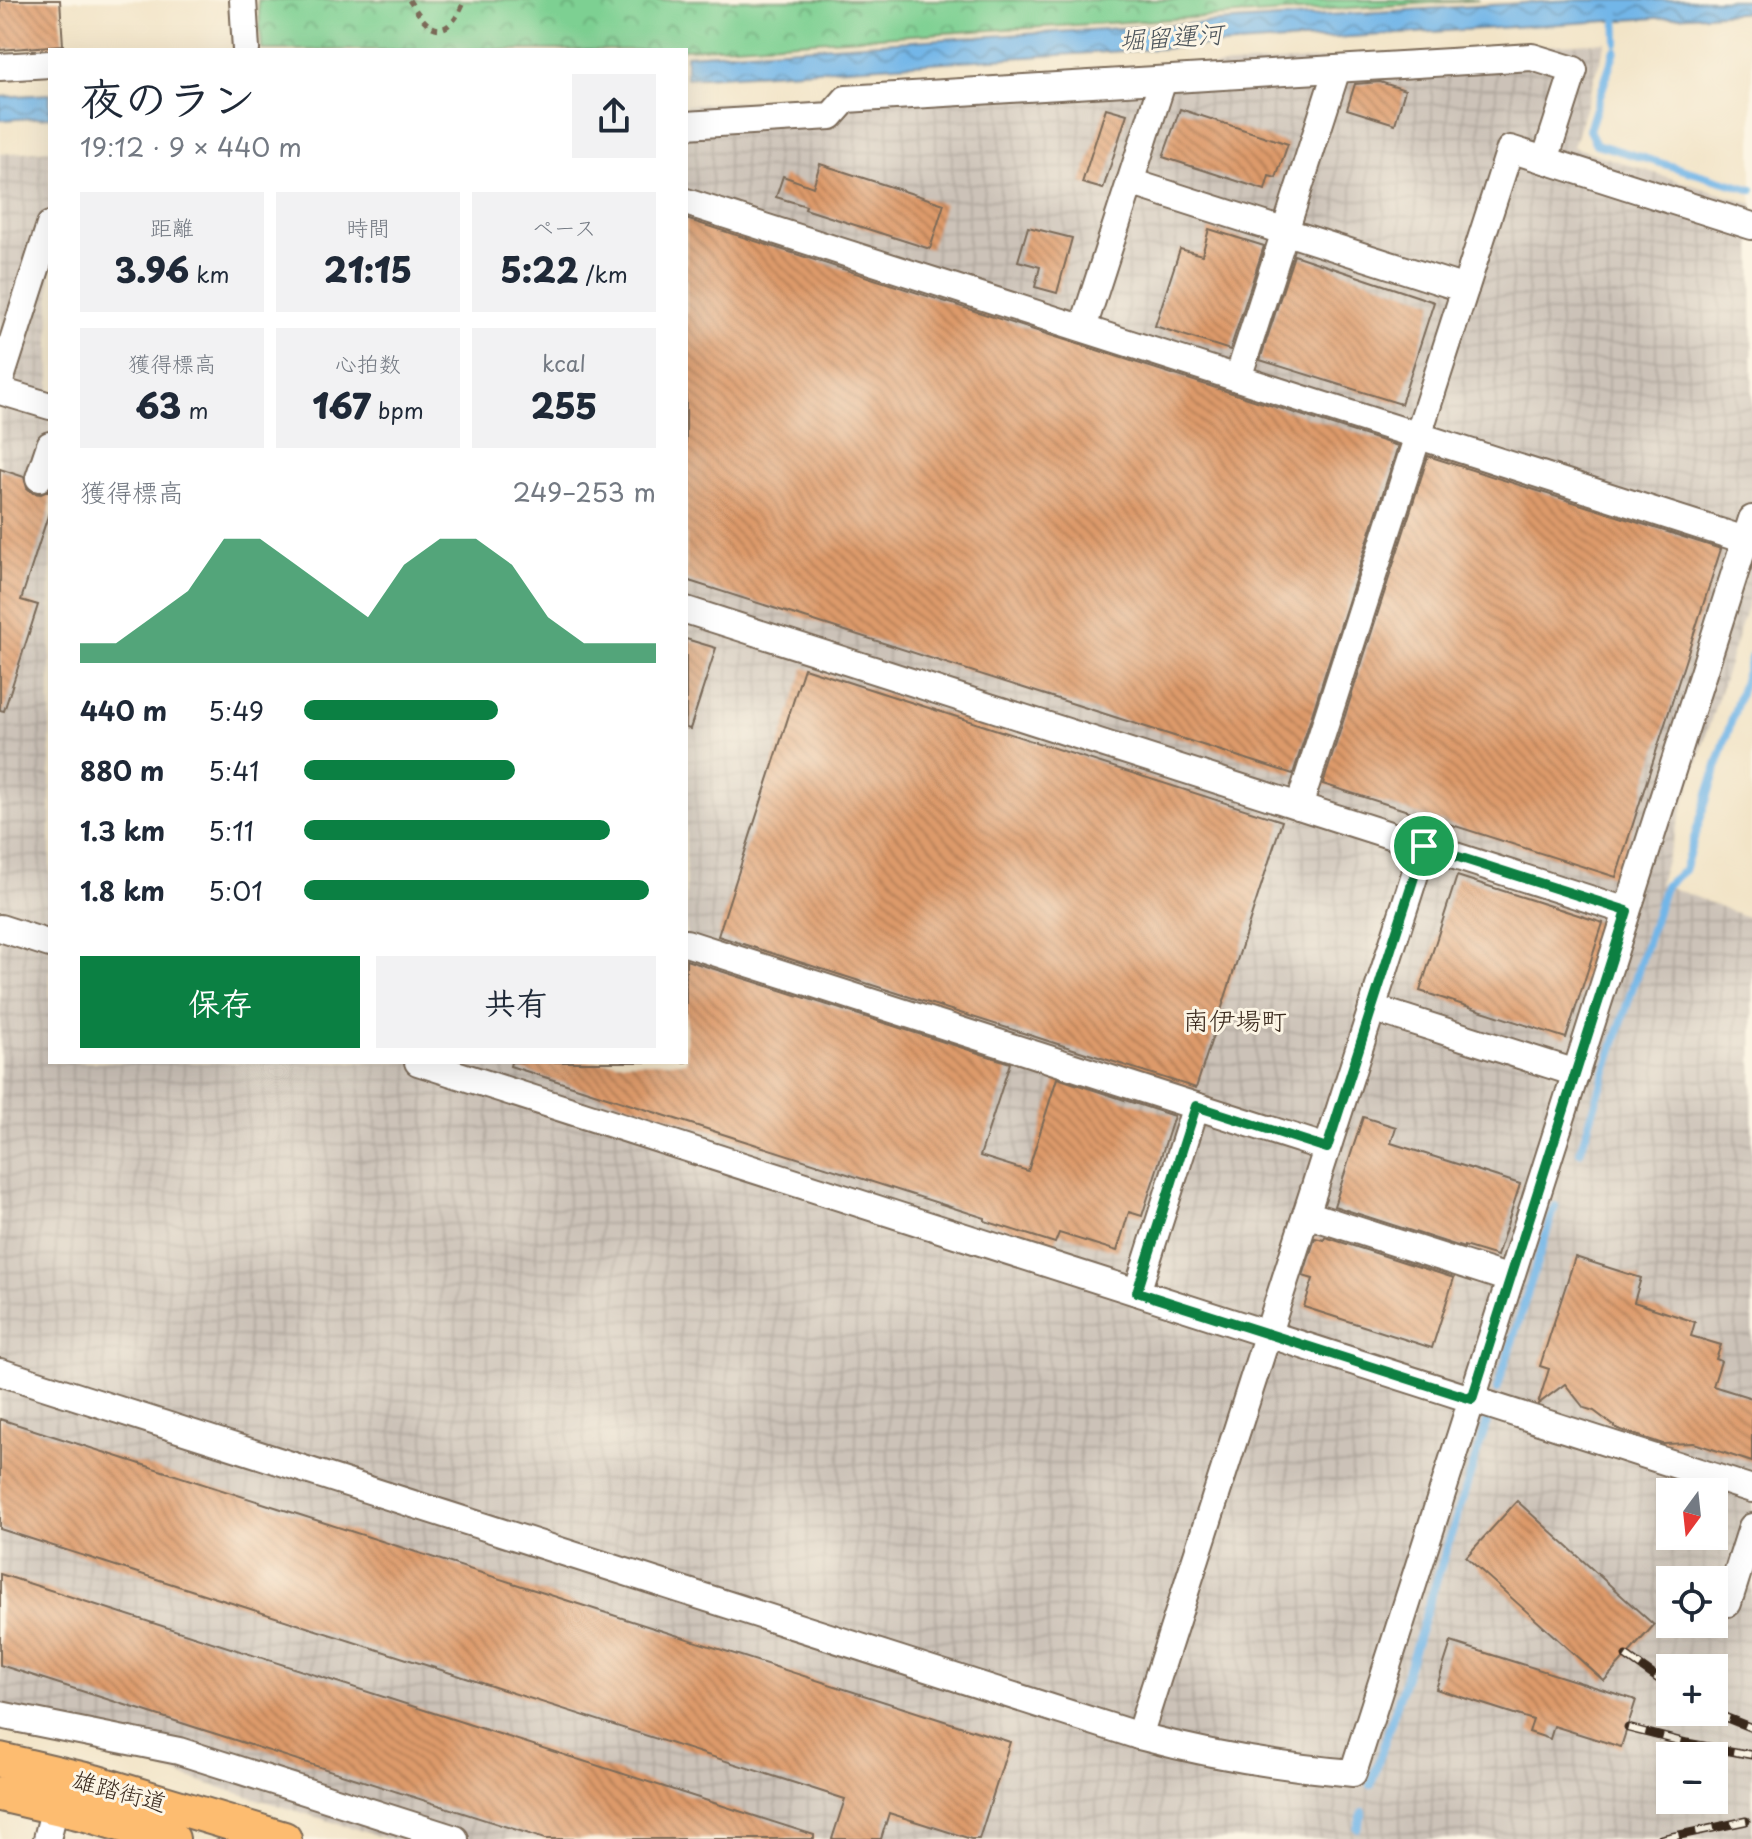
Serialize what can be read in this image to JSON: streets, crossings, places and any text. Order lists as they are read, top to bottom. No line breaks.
{"streets":{"main road":["雄踏街道"]},"districts":["南伊場町"],"water":["堀留運河"],"north":"bottom","page":{"heading":["夜のラン","19:12 · 9 × 440 m"],"stats":[["距離","3.96 km"],["時間","21:15"],["ペース","5:22 /km"],["獲得標高","63 m"],["心拍数","167 bpm"],["kcal","255"]],"chart":["獲得標高","249–253 m"],"list":[{"name":"440 m","note":"5:49"},{"name":"880 m","note":"5:41"},{"name":"1.3 km","note":"5:11"},{"name":"1.8 km","note":"5:01"}],"buttons":["保存","共有"],"map_buttons":["+","−"]}}
